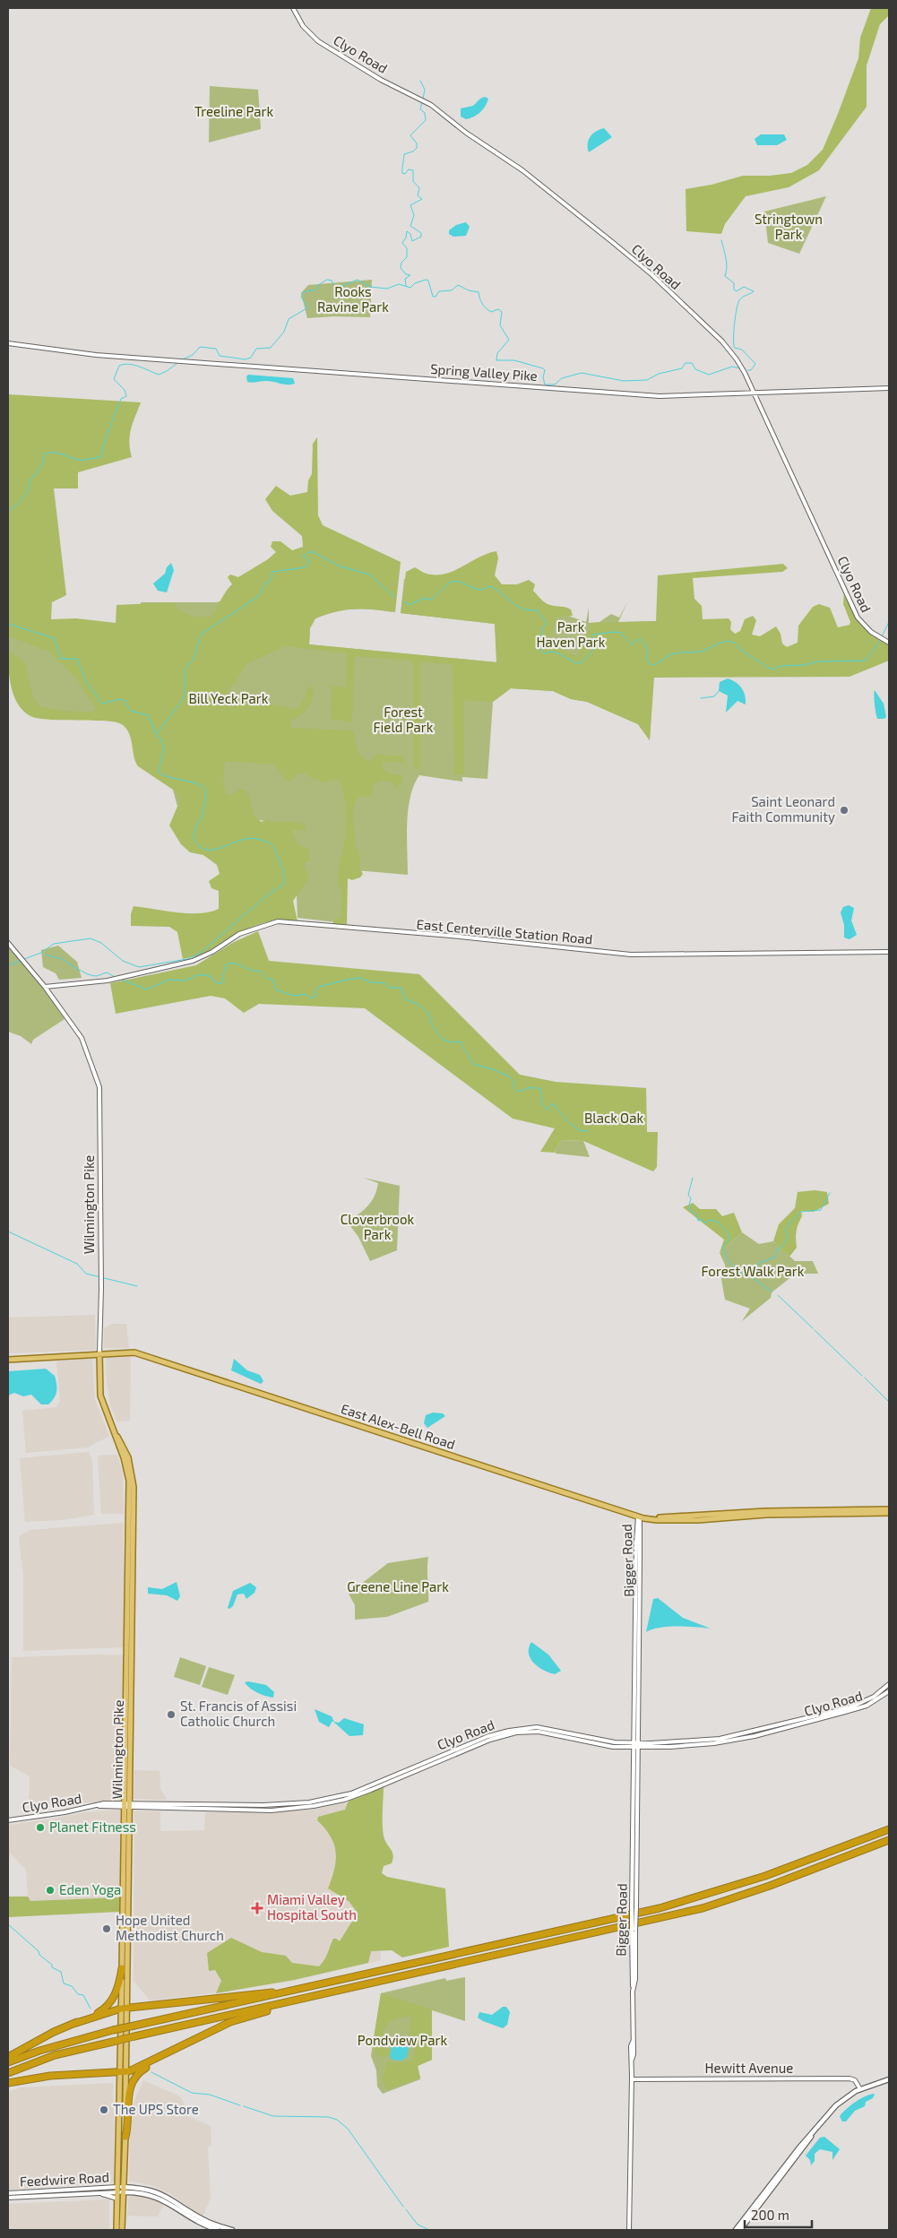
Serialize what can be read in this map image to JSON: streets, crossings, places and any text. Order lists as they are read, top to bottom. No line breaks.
{"streets":{"main road":["Wilmington Pike","East Alex-Bell Road"],"street":["Clyo Road","Spring Valley Pike","East Centerville Station Road","Bigger Road","Hewitt Avenue","Feedwire Road"]},"crossings":[["Clyo Road","Spring Valley Pike"],["Clyo Road","Wilmington Pike"],["Clyo Road","Bigger Road"],["East Centerville Station Road","Wilmington Pike"],["Wilmington Pike","East Alex-Bell Road"],["Wilmington Pike","Feedwire Road"],["East Alex-Bell Road","Bigger Road"],["Bigger Road","Hewitt Avenue"]],"parks":["Treeline Park","Stringtown Park","Rooks Ravine Park","Park Haven Park","Bill Yeck Park","Forest Field Park","Black Oak","Cloverbrook Park","Forest Walk Park","Greene Line Park","Pondview Park"],"places":{"other":["Saint Leonard Faith Community","St. Francis of Assisi Catholic Church","Planet Fitness","Eden Yoga","Hope United Methodist Church","The UPS Store"],"health":["Miami Valley Hospital South"]},"scale_bar":"200 m"}
